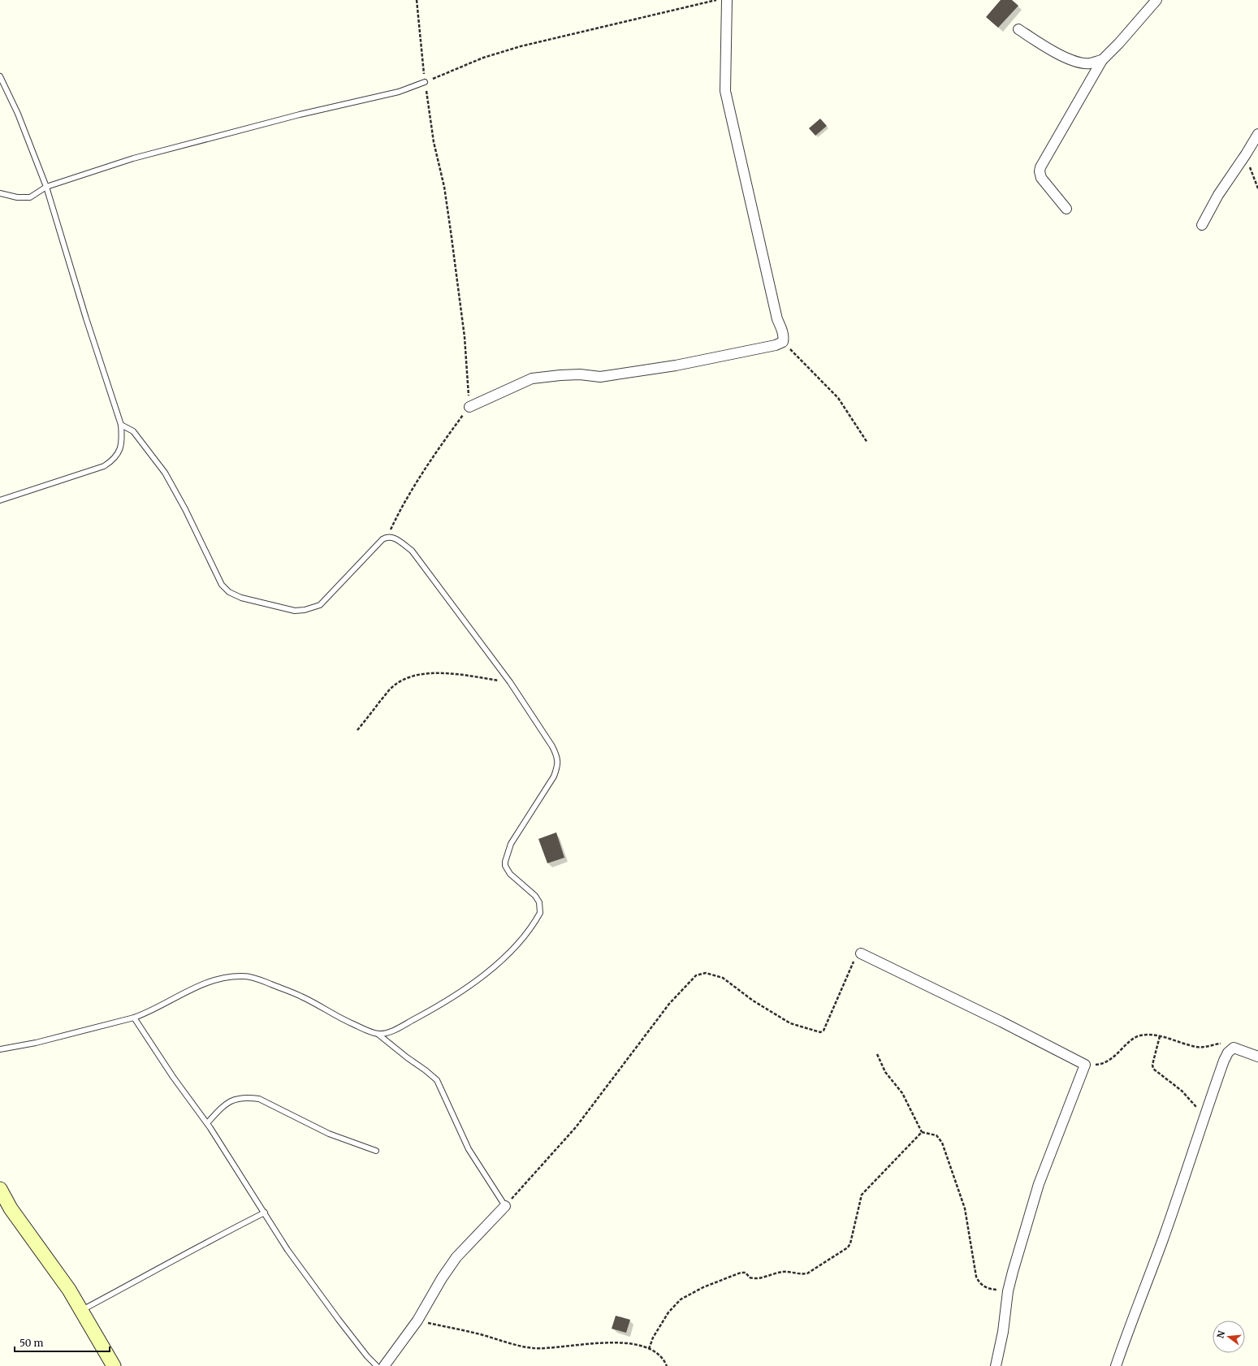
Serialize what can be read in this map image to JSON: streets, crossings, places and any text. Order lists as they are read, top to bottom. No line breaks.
{"scale_bar":"50 m","north":"left"}
